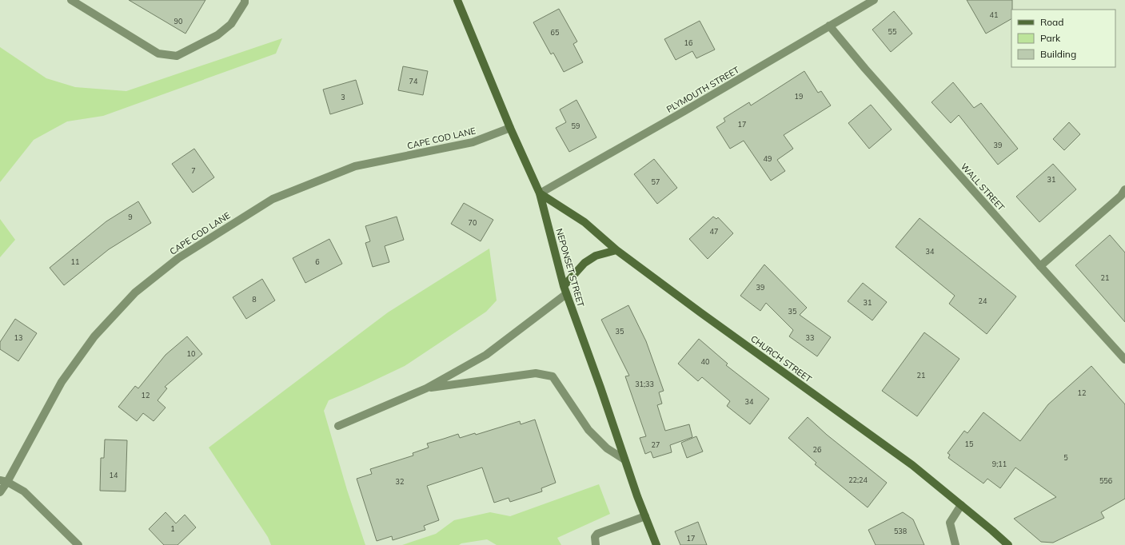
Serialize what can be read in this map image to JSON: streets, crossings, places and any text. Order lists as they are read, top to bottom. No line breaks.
{"streets":{"main road":["NEPONSET STREET","CHURCH STREET"],"street":["PLYMOUTH STREET","CAPE COD LANE","WALL STREET"]},"crossings":[["PLYMOUTH STREET","WALL STREET"],["PLYMOUTH STREET","NEPONSET STREET"],["PLYMOUTH STREET","CHURCH STREET"],["CAPE COD LANE","NEPONSET STREET"],["NEPONSET STREET","CHURCH STREET"]],"house_numbers":["41","90","55","65","16","74","19","3","17","59","39","49","7","31","57","9","70","47","34","11","6","21","39","8","24","31","35","35","13","33","10","40","21","31;33","12","12","34","15","27","26","5","9;11","14","22;24","556","32","1","538","17"],"legend":["Road","Park","Building"]}
